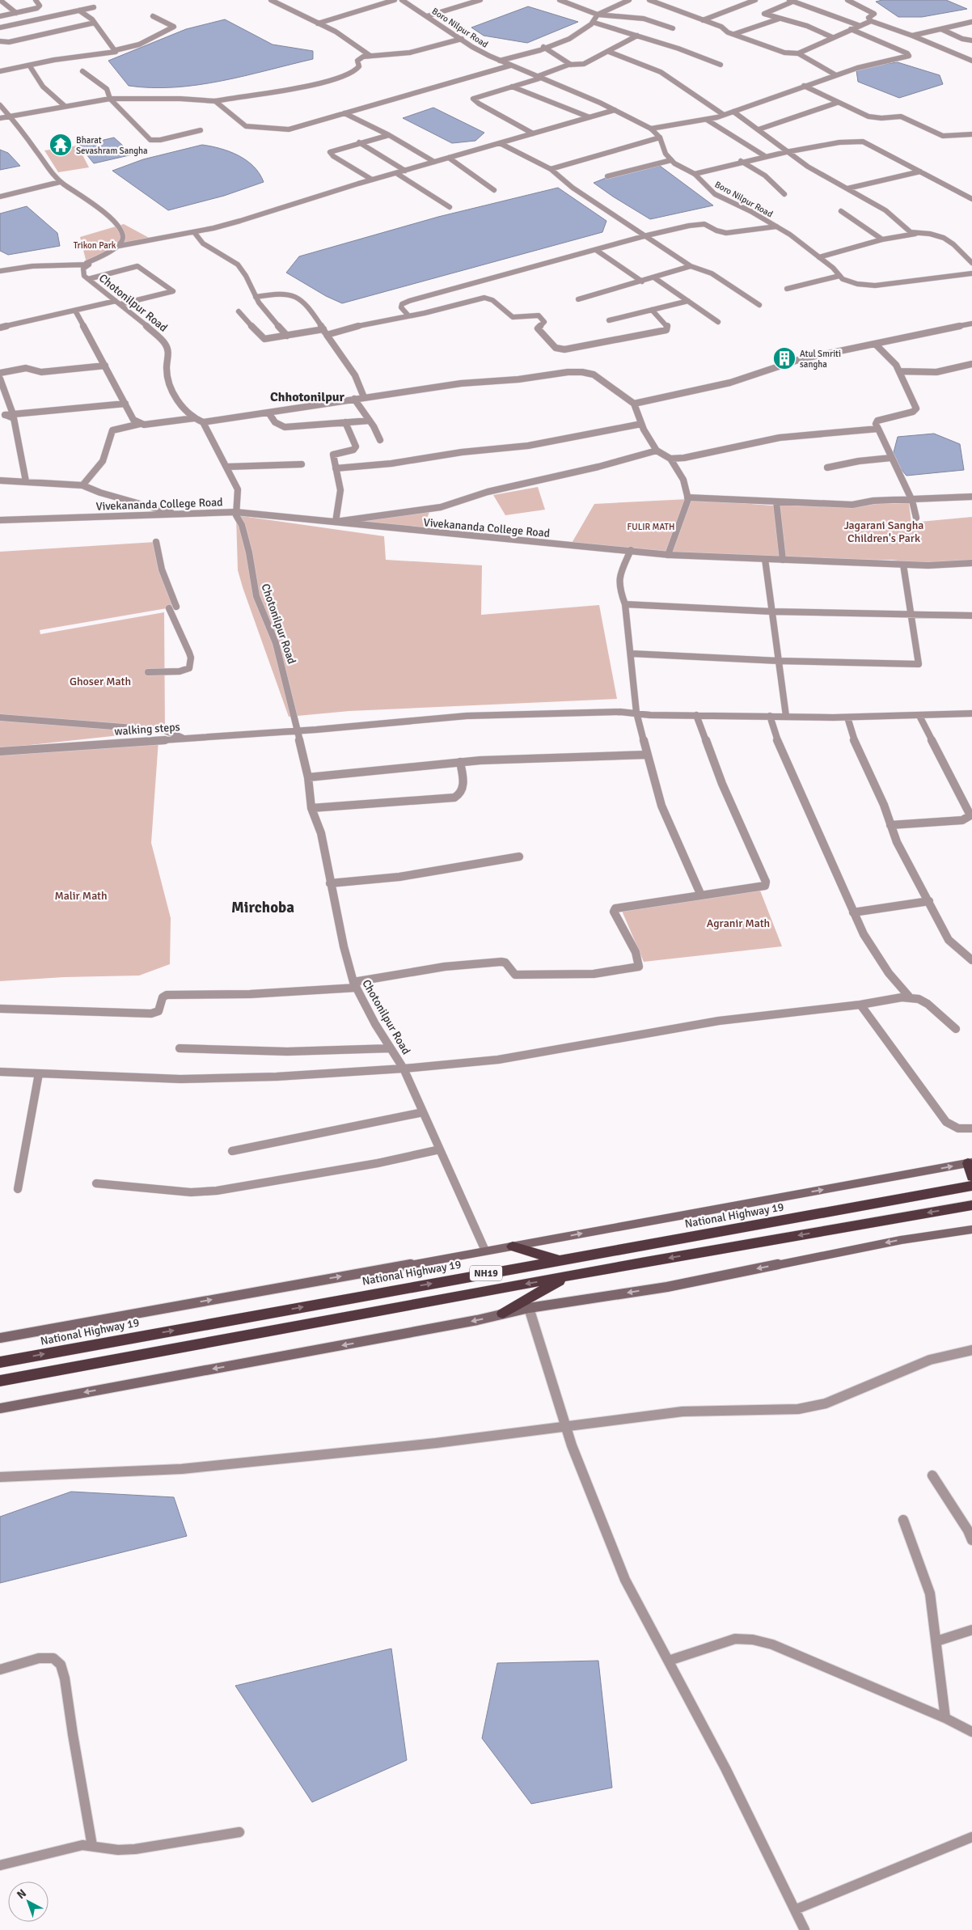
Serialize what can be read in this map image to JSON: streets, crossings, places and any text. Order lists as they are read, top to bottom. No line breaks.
{"streets":{"highway":["National Highway 19","NH19"],"street":["Boro Nilpur Road","Chotonilpur Road","Vivekananda College Road","walking steps"]},"crossings":[["Boro Nilpur Road","Chotonilpur Road"],["Chotonilpur Road","Vivekananda College Road"],["Chotonilpur Road","walking steps"]],"districts":["Chhotonilpur","Mirchoba"],"parks":["Trikon Park","Jagarani Sangha Children's Park","FULIR MATH","Ghoser Math","Malir Math","Agranir Math"],"places":{"temple":["Bharat Sevashram Sangha"],"building":["Atul Smriti sangha"]},"north":"top left"}
